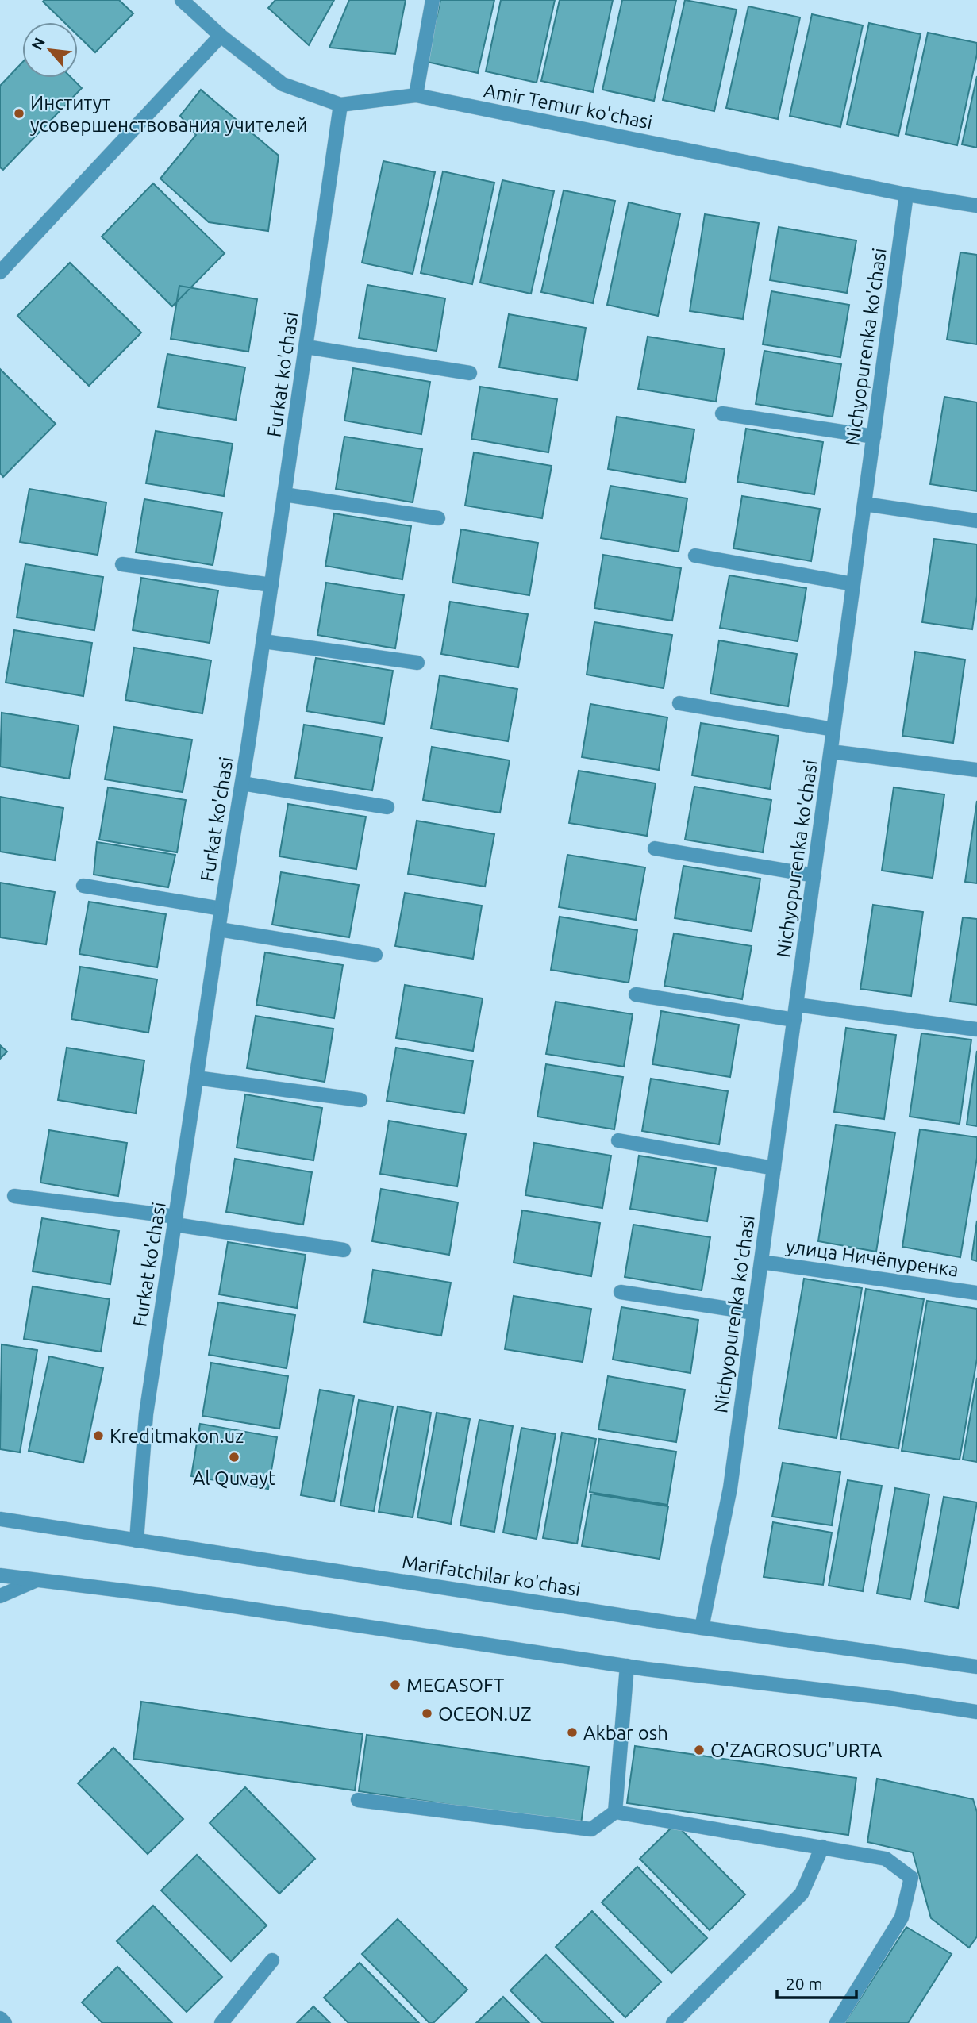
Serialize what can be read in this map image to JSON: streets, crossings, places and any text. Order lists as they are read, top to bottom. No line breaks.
{"streets":{"street":["Amir Temur ko'chasi","Nichyopurenka ko'chasi","Furkat ko'chasi","улица Ничёпуренка","Marifatchilar ko'chasi"]},"crossings":[["Amir Temur ko'chasi","Nichyopurenka ko'chasi"],["Amir Temur ko'chasi","Furkat ko'chasi"],["Nichyopurenka ko'chasi","улица Ничёпуренка"],["Nichyopurenka ko'chasi","Marifatchilar ko'chasi"],["Furkat ko'chasi","Marifatchilar ko'chasi"]],"places":["Институт усовершенствования учителей","Kreditmakon.uz","Al Quvayt","MEGASOFT","OCEON.UZ","Akbar osh","O'ZAGROSUG\"URTA"],"scale_bar":"20 m","north":"top left"}
